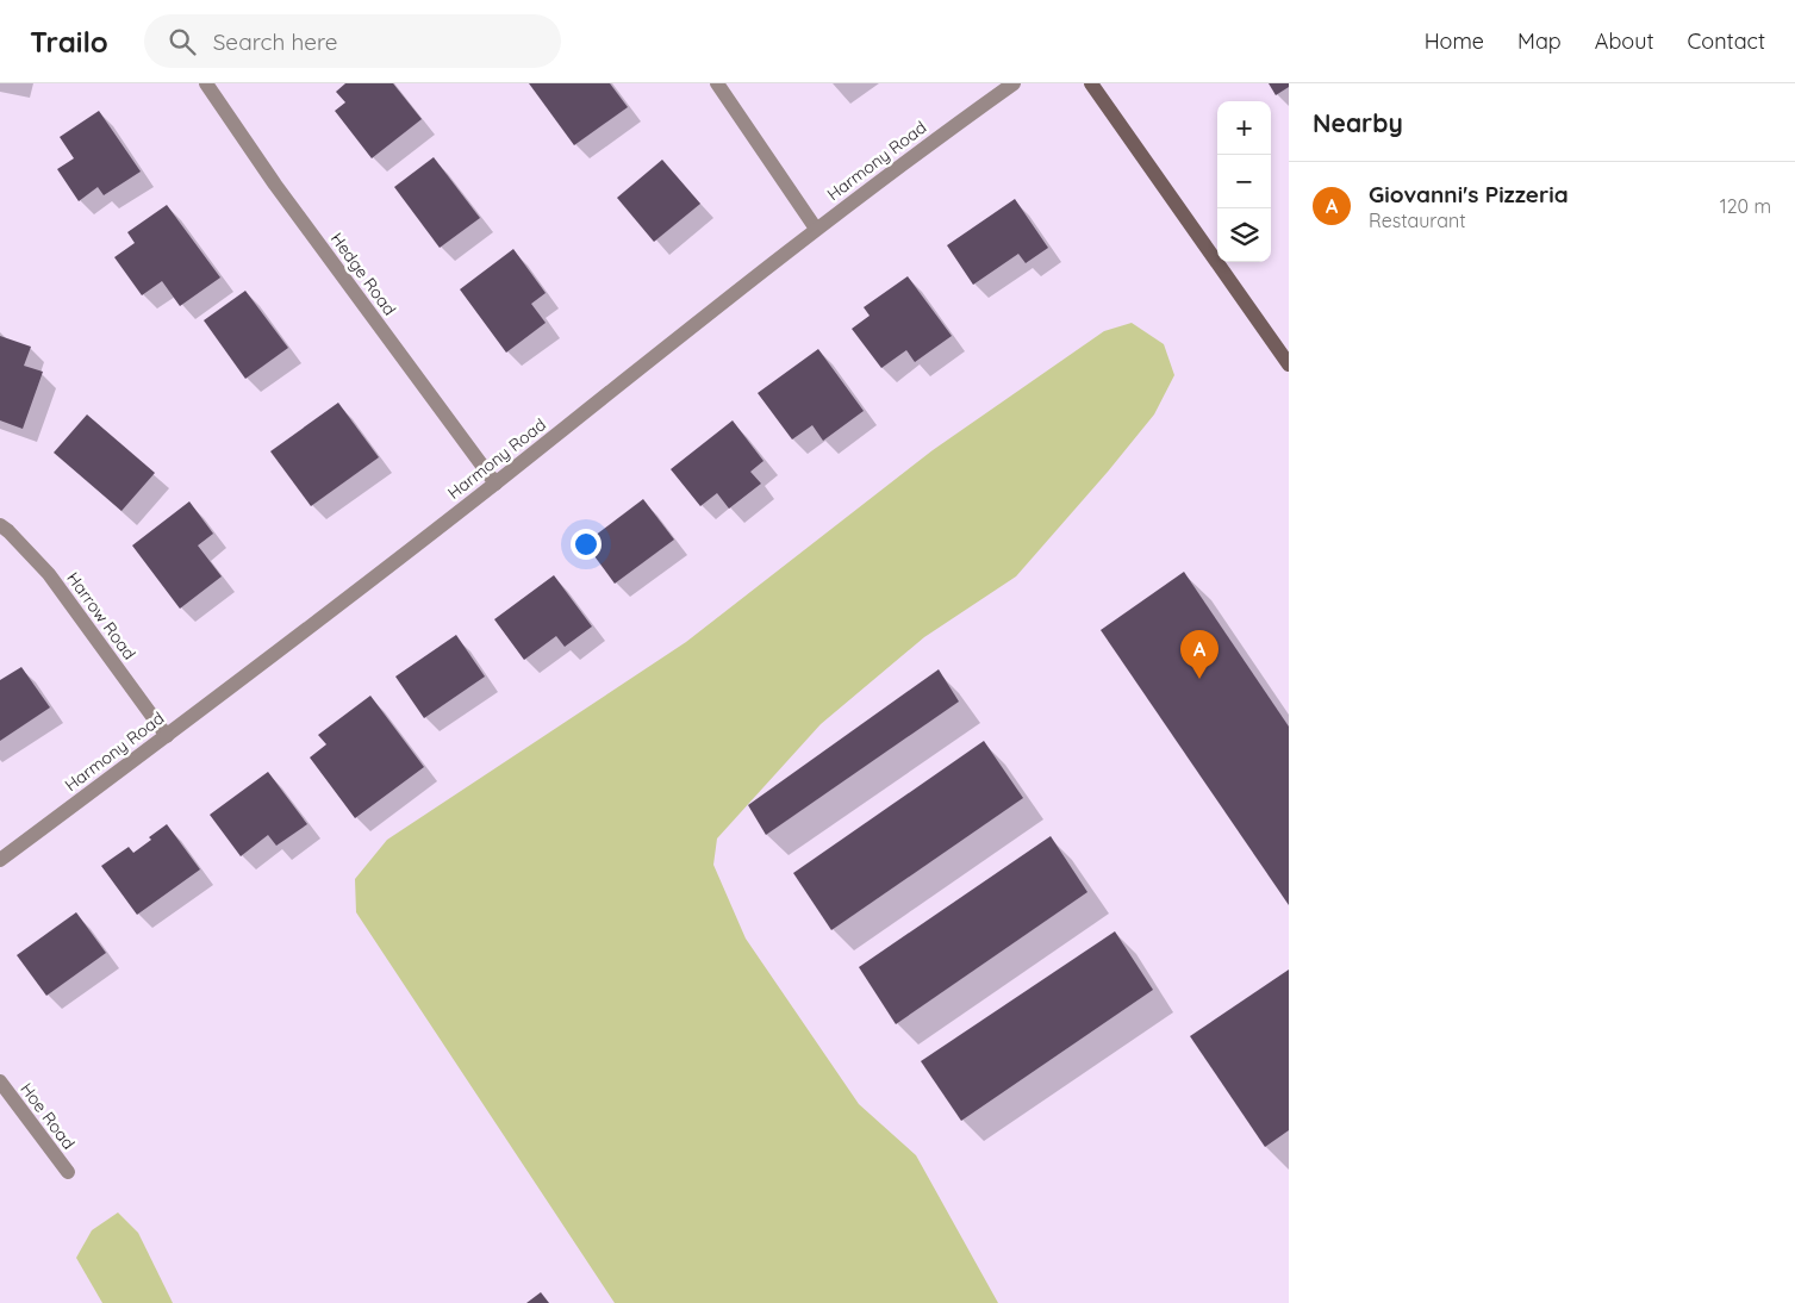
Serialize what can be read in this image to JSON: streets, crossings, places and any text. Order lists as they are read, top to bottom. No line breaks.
{"streets":{"street":["Harmony Road","Hedge Road","Harrow Road","Hoe Road"]},"crossings":[["Harmony Road","Hedge Road"],["Harmony Road","Harrow Road"]],"page":{"header":"Trailo","search":"Search here","nav":["Home","Map","About","Contact"],"heading":"Nearby","map_buttons":["+","−"],"list":[{"mark":"A","name":"Giovanni's Pizzeria","note":"Restaurant","value":"120 m"}],"pins":"A"}}
